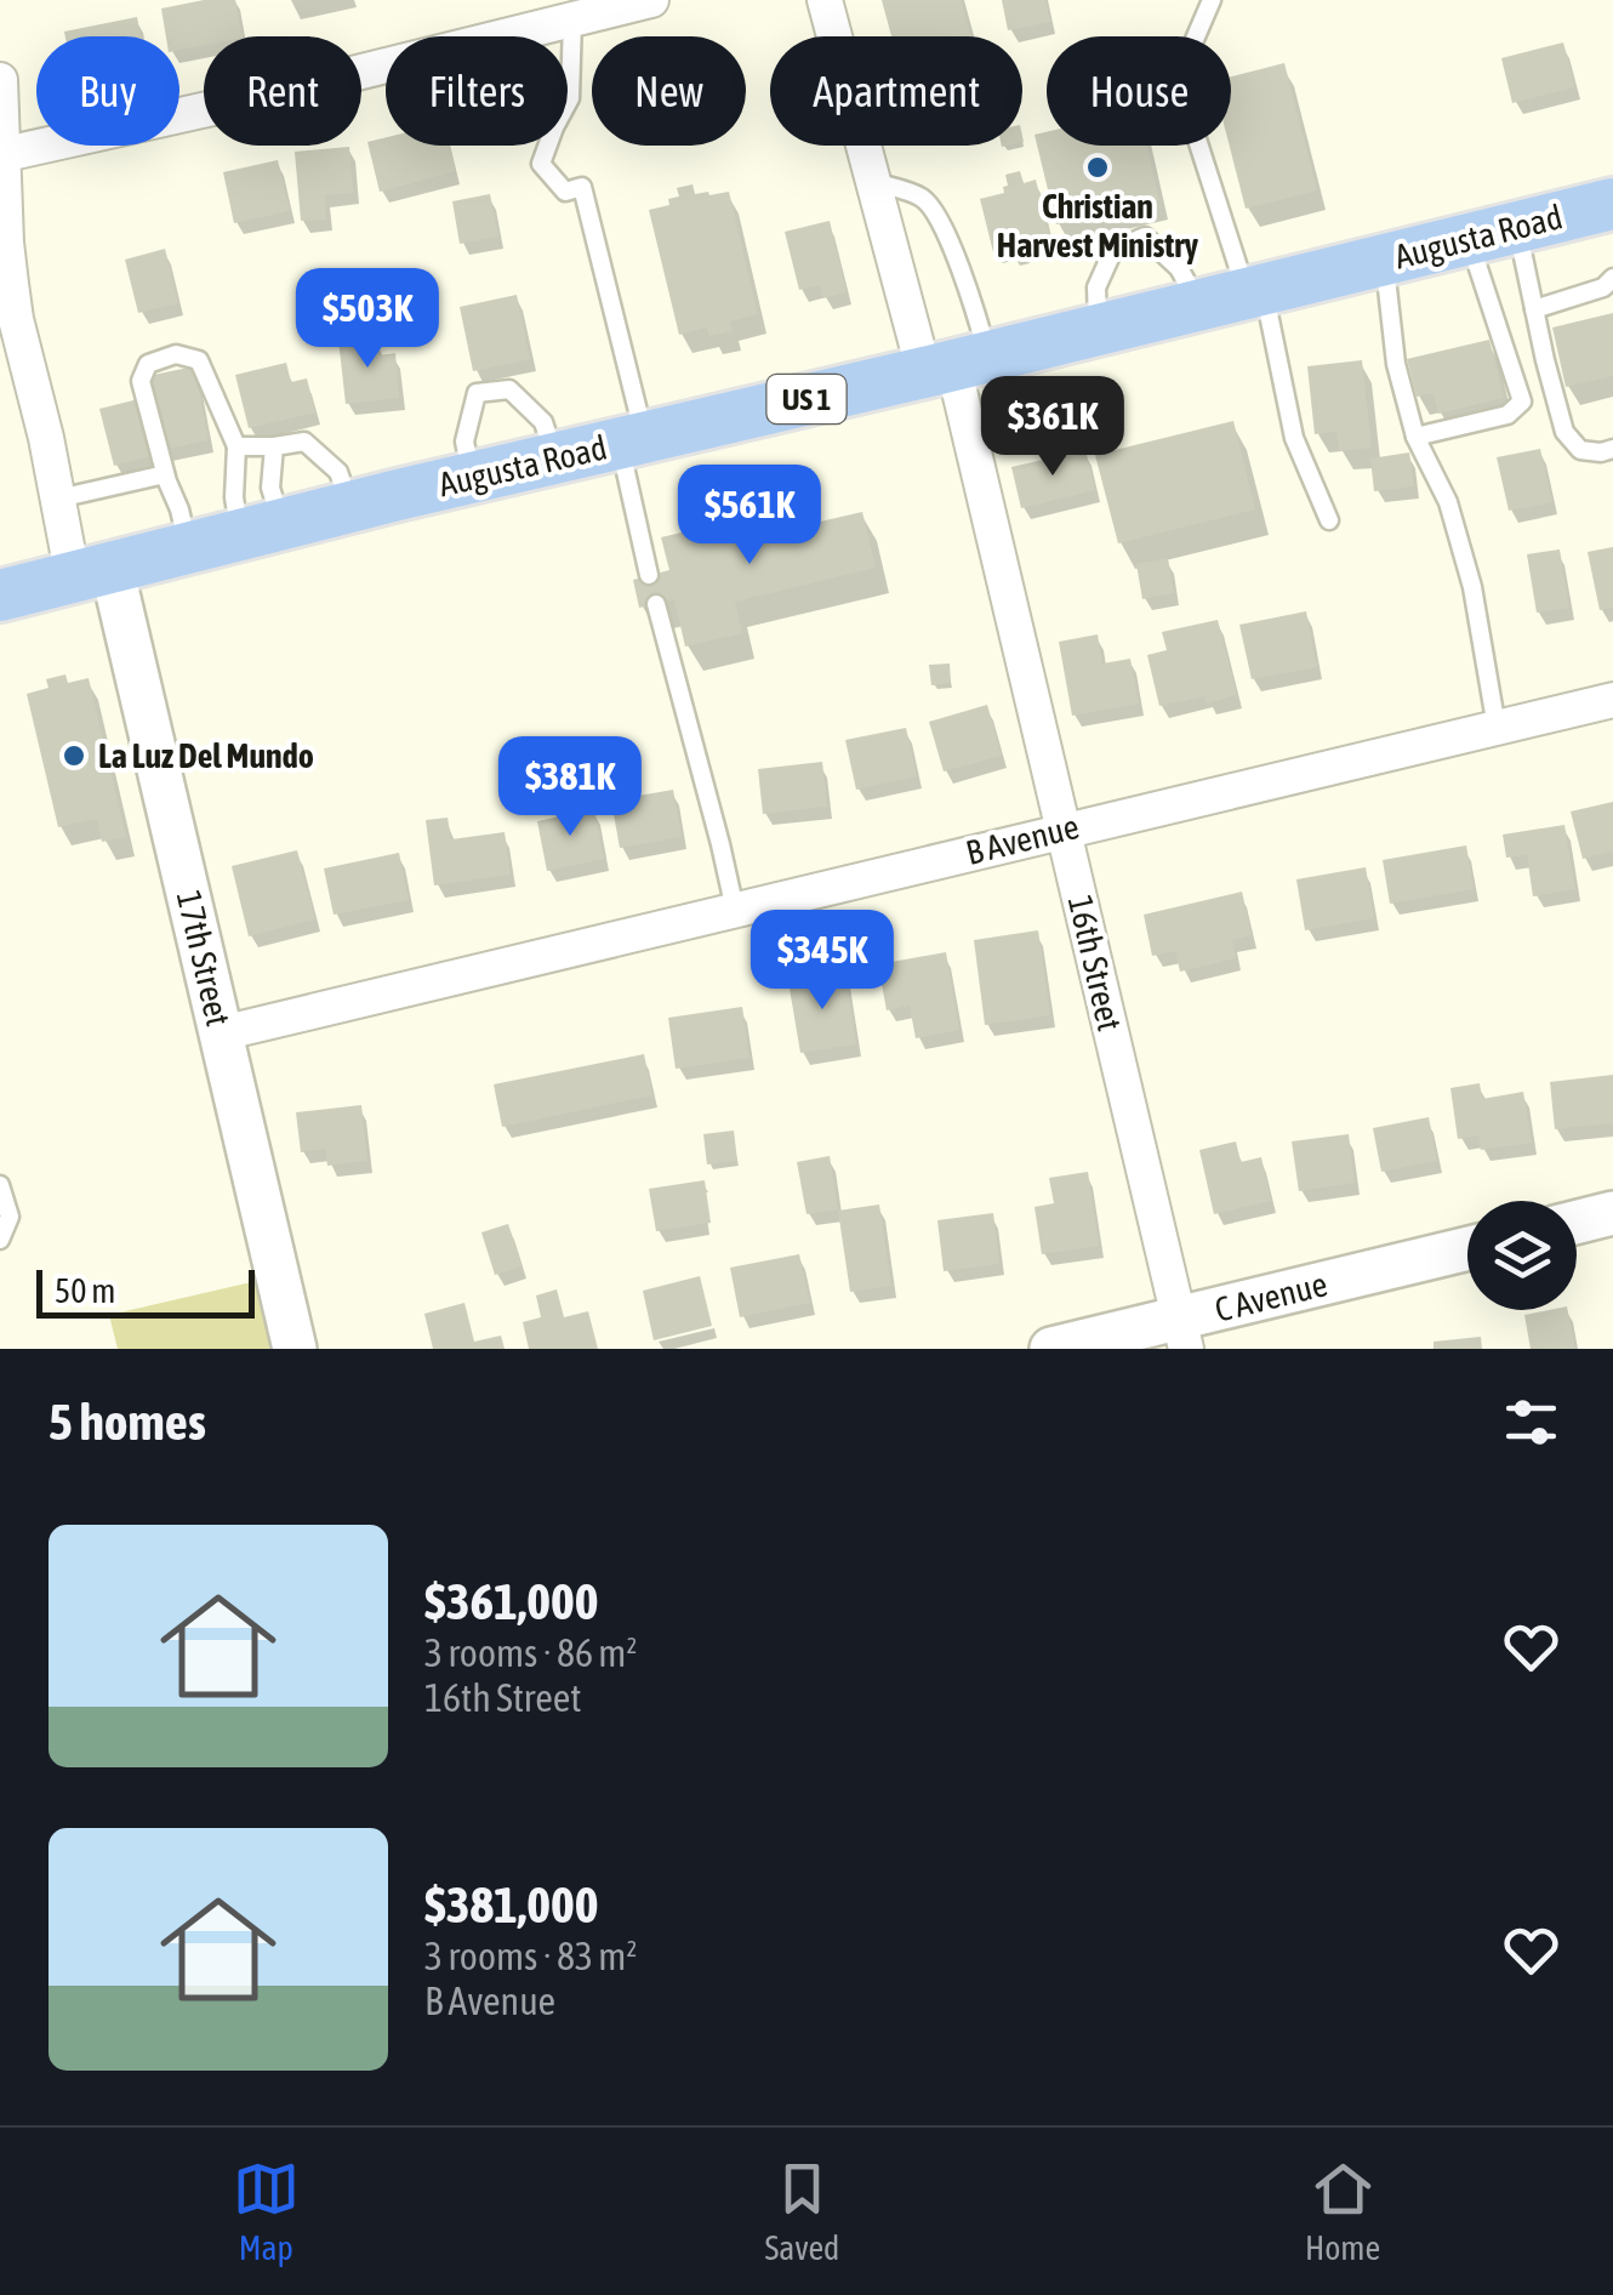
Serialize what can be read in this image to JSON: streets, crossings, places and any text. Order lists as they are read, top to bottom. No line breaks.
{"streets":{"main road":["Augusta Road","US 1"],"street":["B Avenue","17th Street","16th Street","C Avenue"]},"crossings":[["Augusta Road","17th Street"],["Augusta Road","16th Street"],["B Avenue","17th Street"],["B Avenue","16th Street"],["16th Street","C Avenue"]],"places":["Christian Harvest Ministry","La Luz Del Mundo"],"scale_bar":"50 m","page":{"chip":["Buy","Rent","Filters","New","Apartment","House"],"price":["$503K","$361K","$561K","$381K","$345K"],"scale":"50 m","heading":"5 homes","list":[{"name":"$361,000","note":"3 rooms · 86 m² · 16th Street"},{"name":"$381,000","note":"3 rooms · 83 m² · B Avenue"}],"tabs":["Map","Saved","Home"]}}
